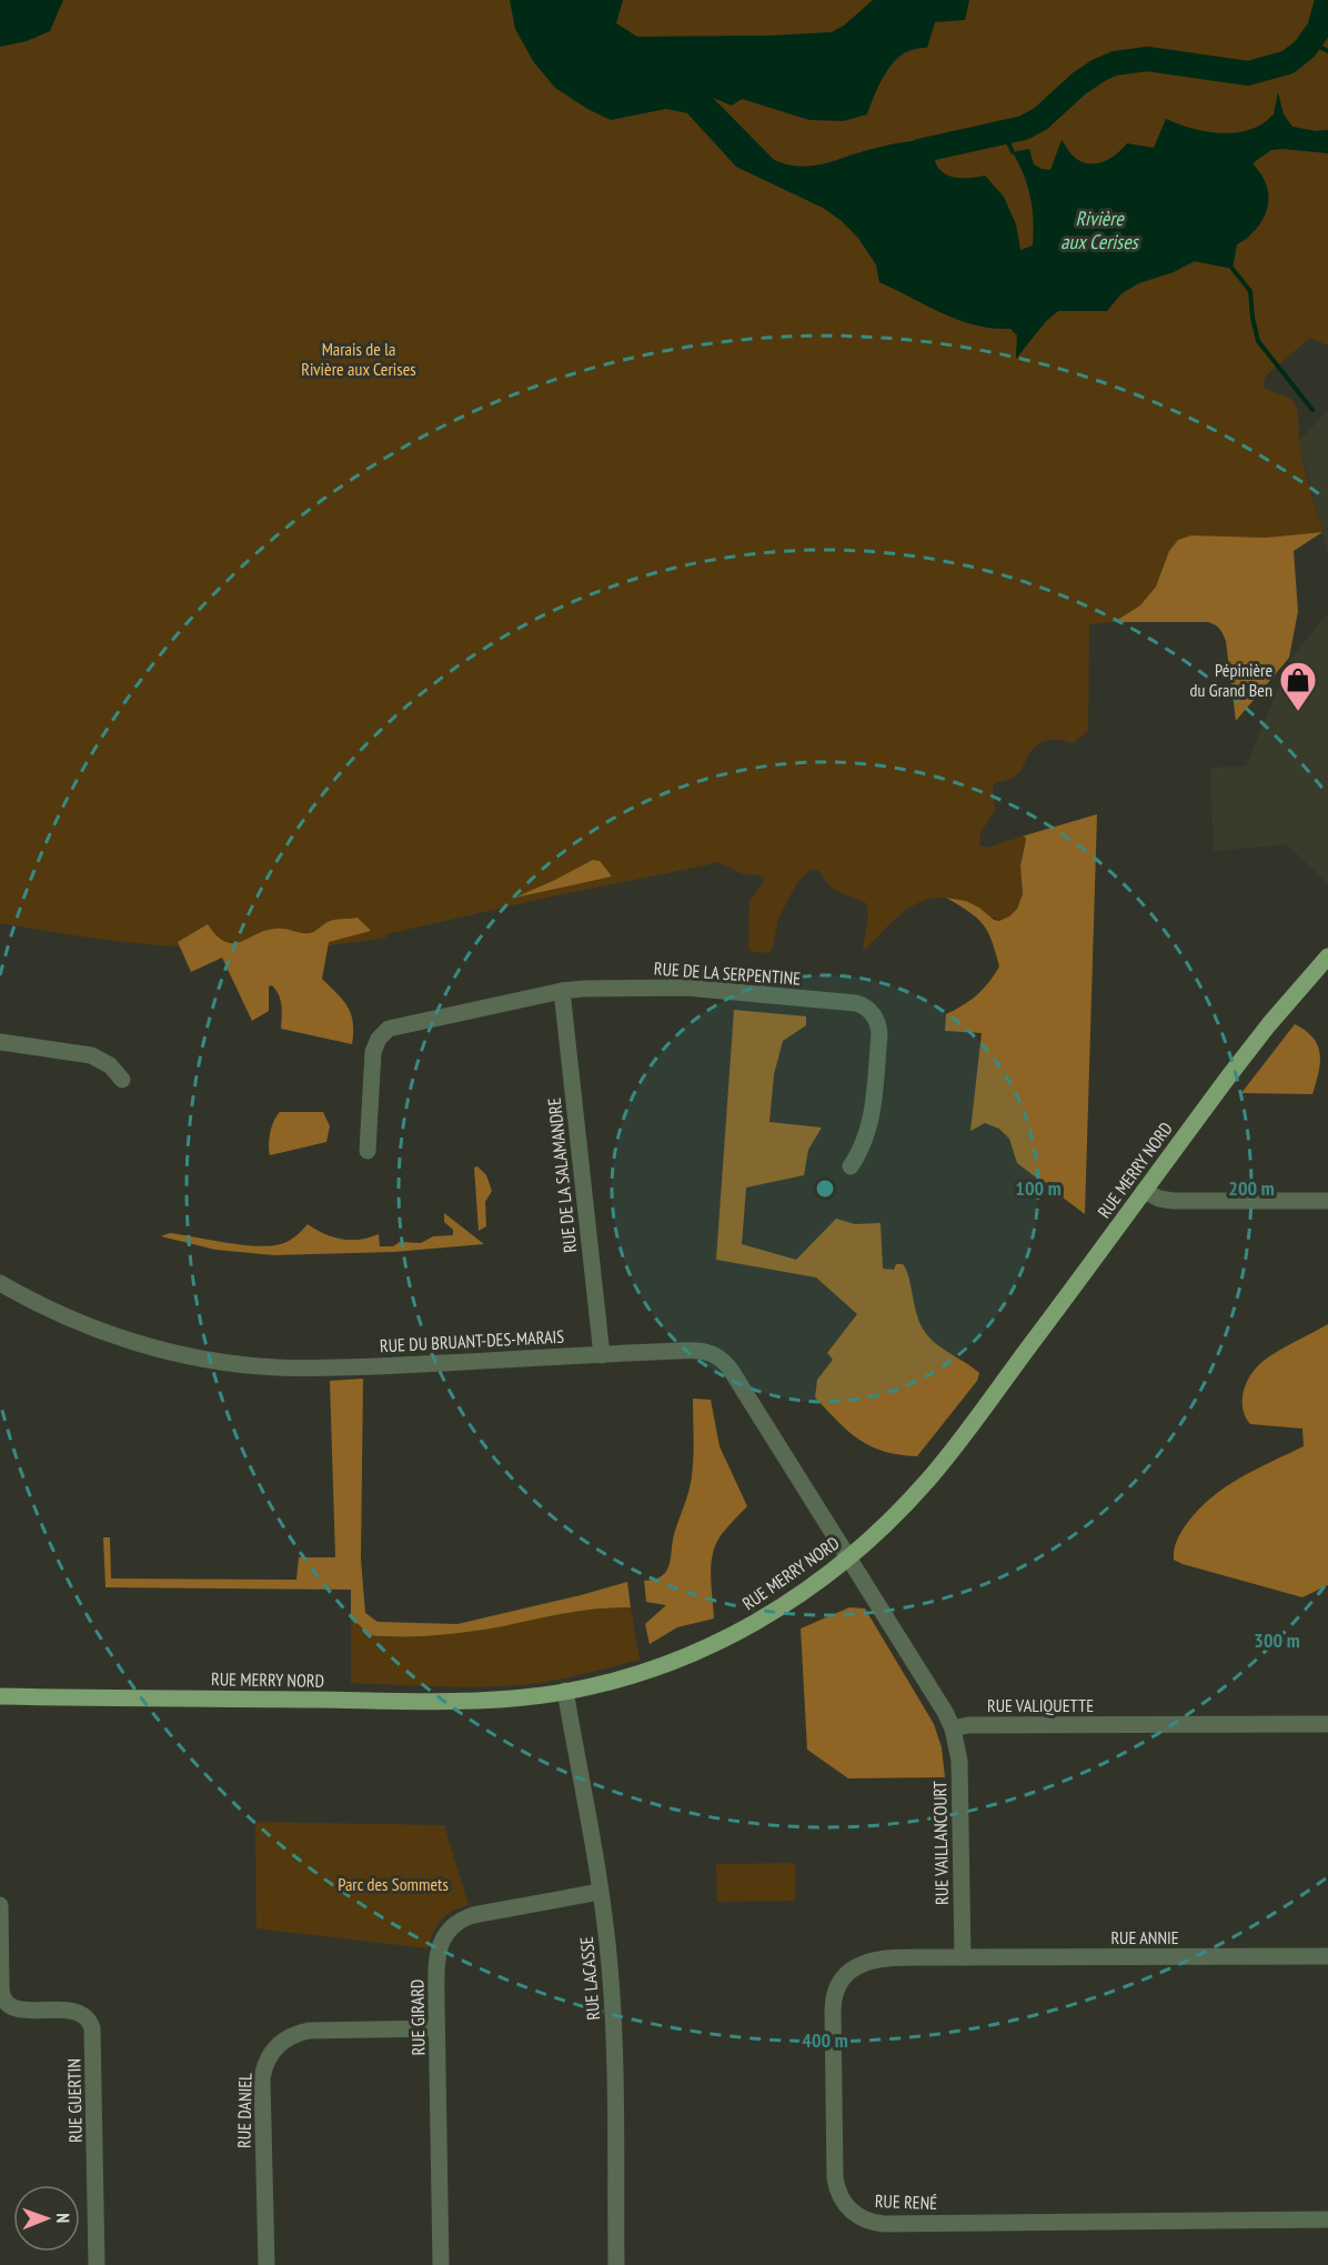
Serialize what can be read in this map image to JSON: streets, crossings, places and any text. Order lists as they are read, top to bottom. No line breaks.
{"streets":{"main road":["RUE MERRY NORD"],"street":["RUE DE LA SERPENTINE","RUE DE LA SALAMANDRE","RUE DU BRUANT-DES-MARAIS","RUE VALIQUETTE","RUE VAILLANCOURT","RUE ANNIE","RUE LACASSE","RUE GIRARD","RUE GUERTIN","RUE DANIEL","RUE RENÉ"]},"crossings":[["RUE DE LA SERPENTINE","RUE DE LA SALAMANDRE"],["RUE MERRY NORD","RUE DU BRUANT-DES-MARAIS"],["RUE MERRY NORD","RUE LACASSE"],["RUE DE LA SALAMANDRE","RUE DU BRUANT-DES-MARAIS"],["RUE VALIQUETTE","RUE VAILLANCOURT"],["RUE VAILLANCOURT","RUE ANNIE"],["RUE VAILLANCOURT","RUE RENÉ"],["RUE ANNIE","RUE RENÉ"],["RUE LACASSE","RUE GIRARD"],["RUE GIRARD","RUE DANIEL"]],"water":["Rivière aux Cerises"],"parks":["Marais de la Rivière aux Cerises","Parc des Sommets"],"places":{"shop":["Pépinière du Grand Ben"]},"north":"right","rings":["100 m","200 m","300 m","400 m"]}
